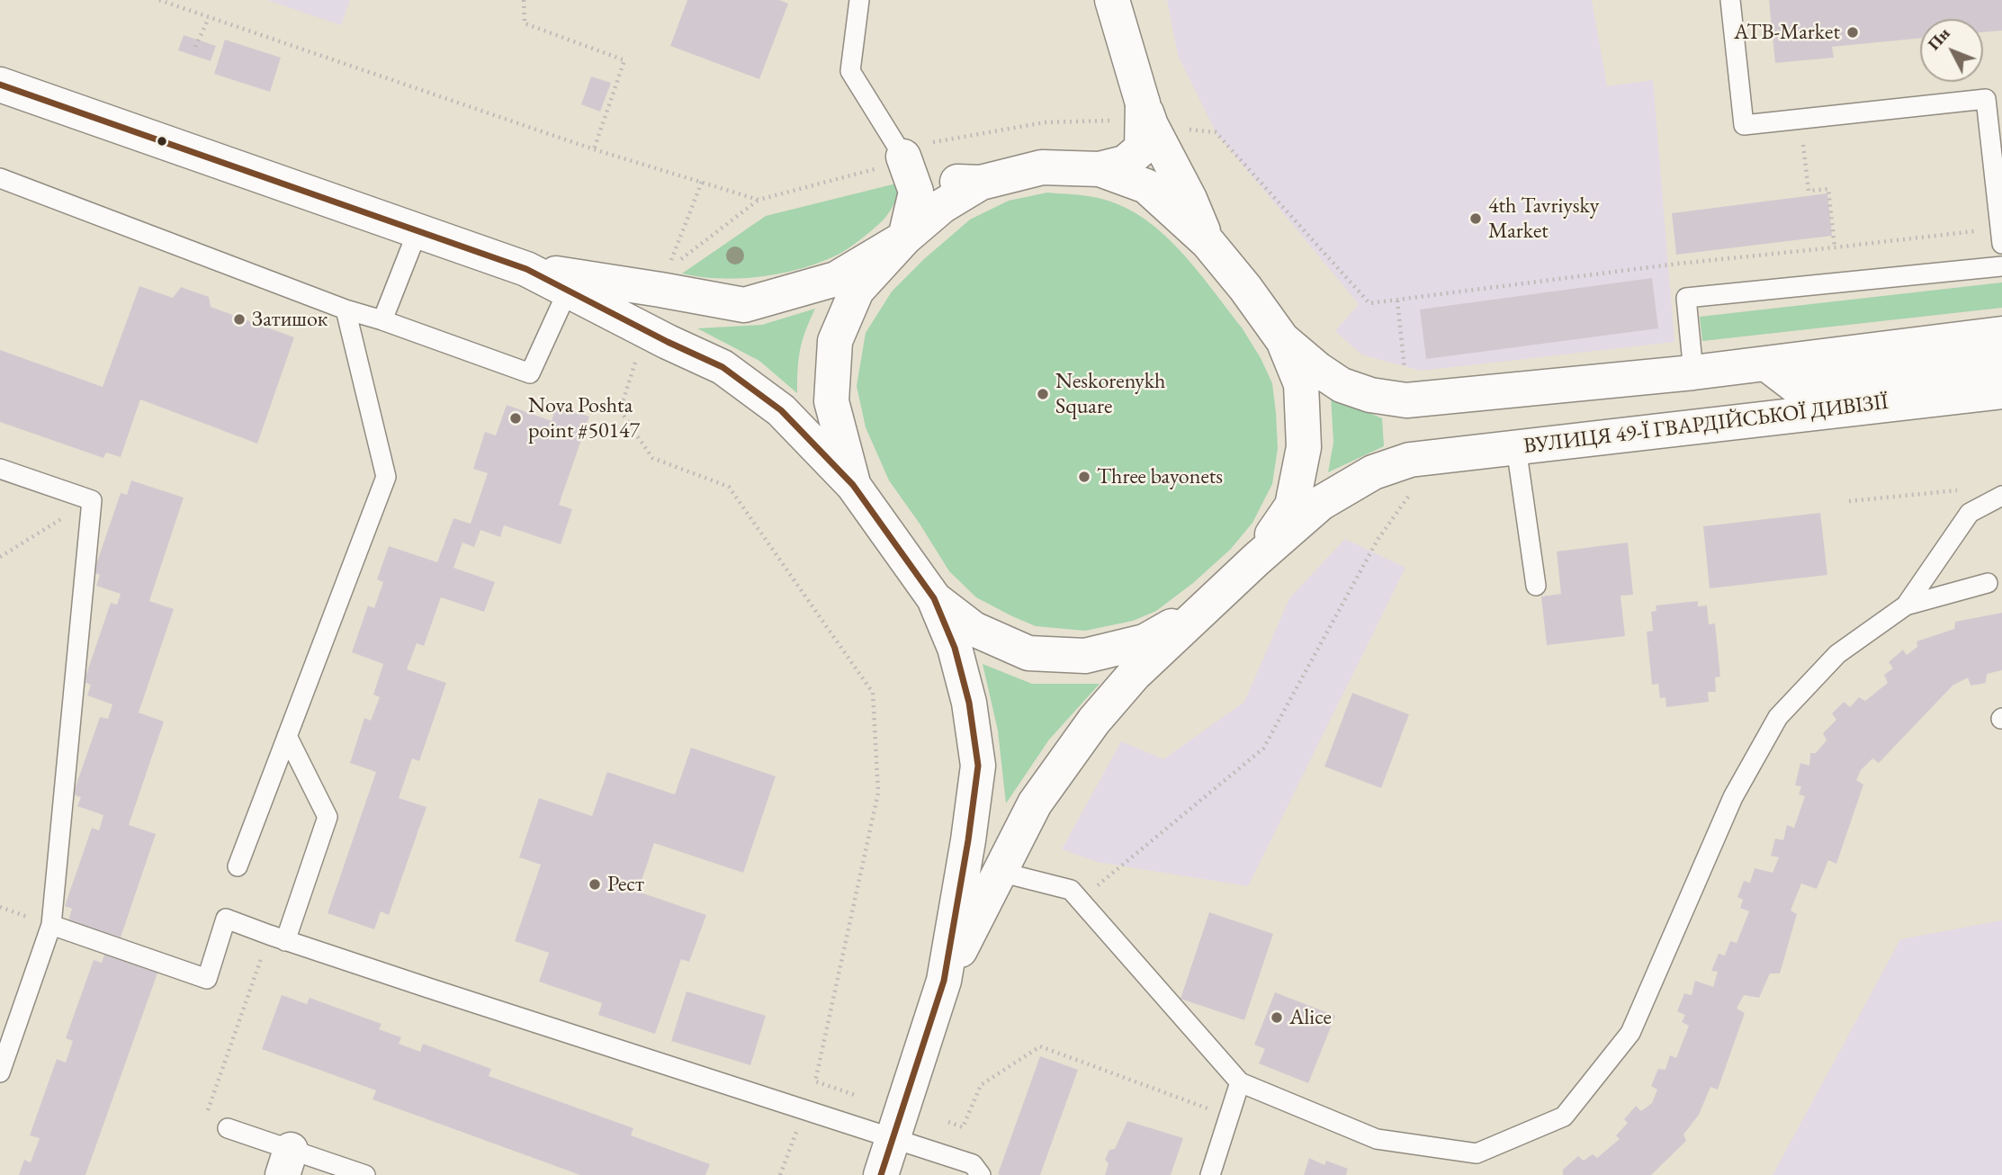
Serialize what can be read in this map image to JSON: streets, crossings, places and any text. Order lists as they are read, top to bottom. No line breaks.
{"streets":{"street":["ВУЛИЦЯ 49-Ї ГВАРДІЙСЬКОЇ ДИВІЗІЇ"]},"places":["ATB-Market","4th Tavriysky Market","Затишок","Neskorenykh Square","Nova Poshta point #50147","Three bayonets","Рест","Alice"],"north":"top left"}
